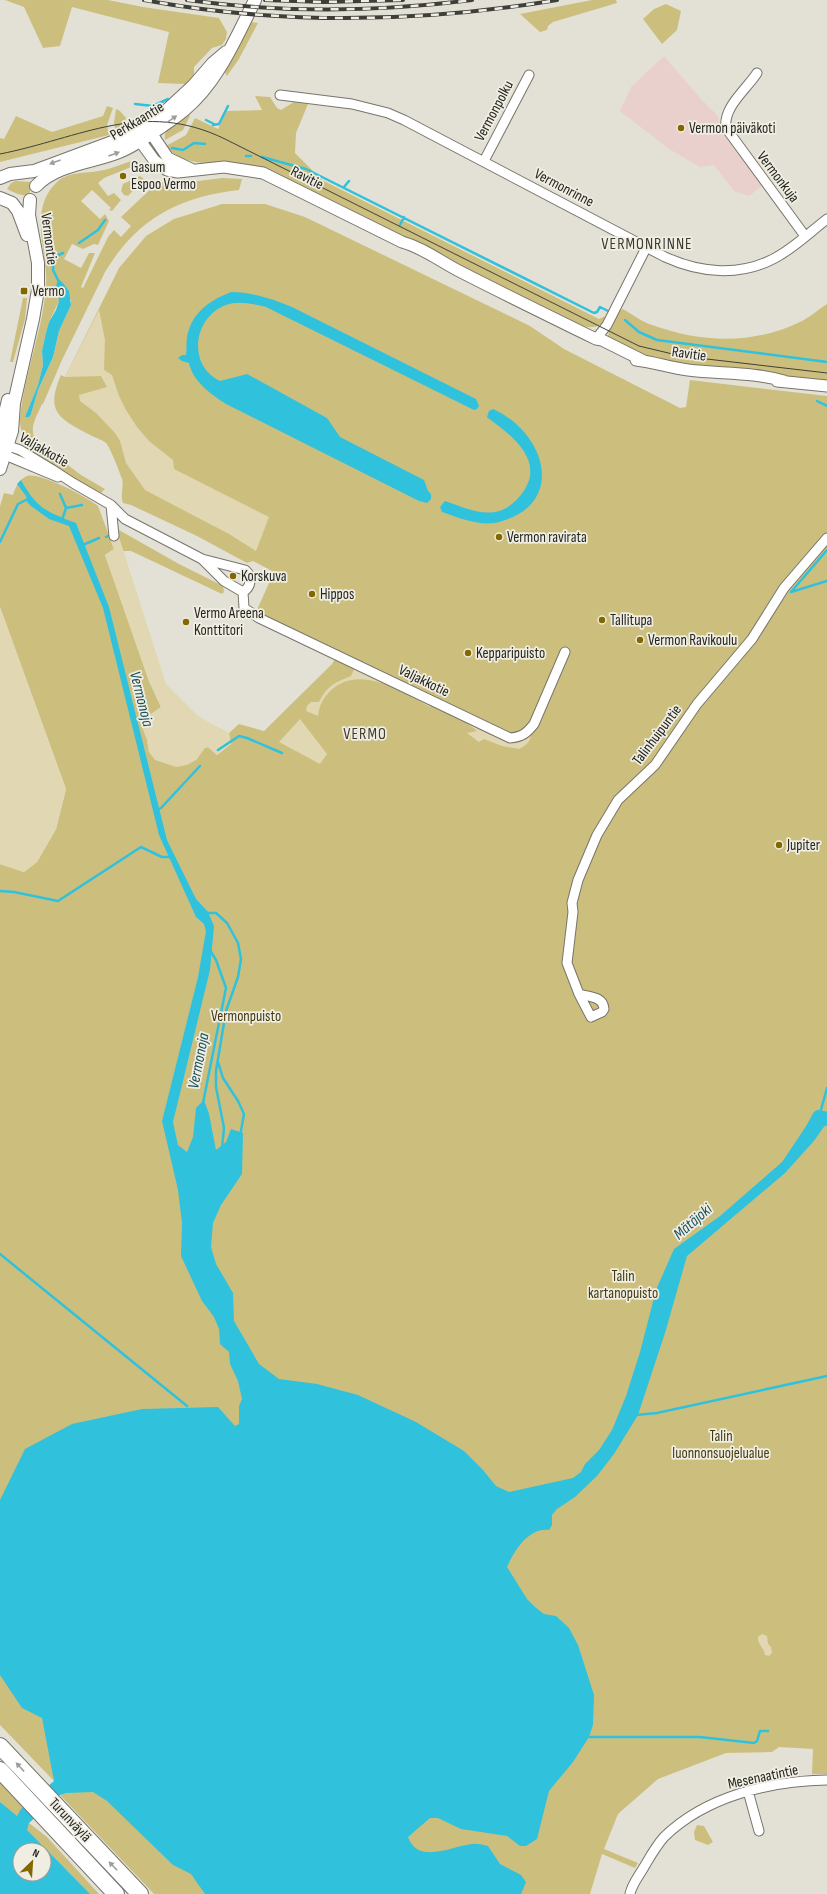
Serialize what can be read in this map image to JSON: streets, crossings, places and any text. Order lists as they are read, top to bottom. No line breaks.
{"streets":{"highway":["Turunväylä"],"main road":["Perkkaantie","Vermontie"],"street":["Vermonpolku","Vermonkuja","Ravitie","Vermonrinne","Valjakkotie","Talinhuipuntie","Mesenaatintie"]},"crossings":[["Vermonpolku","Vermonrinne"],["Perkkaantie","Ravitie"],["Perkkaantie","Vermontie"],["Vermonkuja","Vermonrinne"],["Vermontie","Valjakkotie"]],"districts":["VERMONRINNE","VERMO"],"water":["Vermonoja","Mätäjoki"],"parks":["Vermonpuisto","Talin kartanopuisto","Talin luonnonsuojelualue"],"places":{"other":["Vermon päiväkoti","Gasum Espoo Vermo","Vermon ravirata","Korskuva","Hippos","Tallitupa","Vermo Areena Konttitori","Vermon Ravikoulu","Kepparipuisto","Jupiter"],"transit":["Vermo"]},"north":"top right"}
